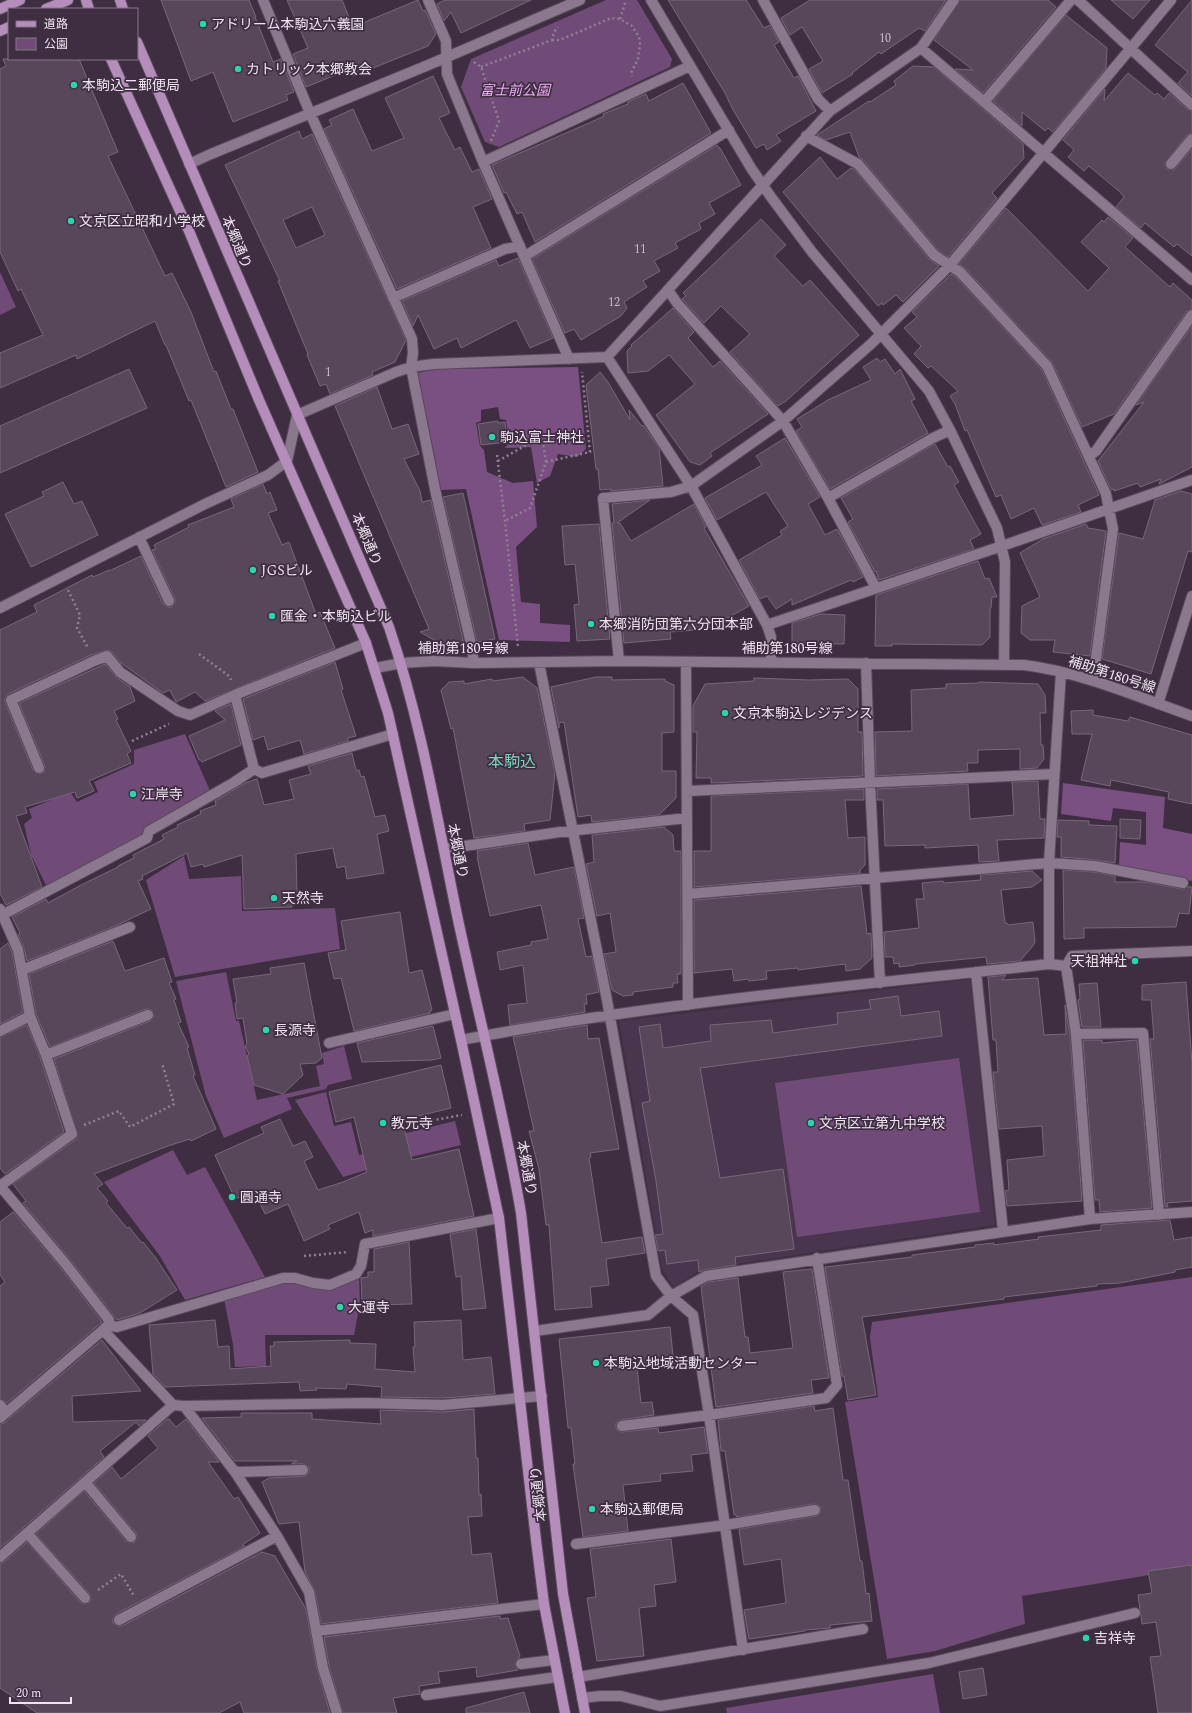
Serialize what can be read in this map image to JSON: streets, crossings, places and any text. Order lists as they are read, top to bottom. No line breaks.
{"streets":{"main road":["本郷通り"],"street":["補助第180号線"]},"crossings":[["本郷通り","補助第180号線"]],"districts":["本駒込"],"parks":["富士前公園"],"places":["アドリーム本駒込六義園","カトリック本郷教会","本駒込二郵便局","文京区立昭和小学校","駒込富士神社","JGSビル","匯金・本駒込ビル","本郷消防団第六分団本部","文京本駒込レジデンス","江岸寺","天然寺","天祖神社","長源寺","教元寺","文京区立第九中学校","圓通寺","大運寺","本駒込地域活動センター","本駒込郵便局","吉祥寺"],"house_numbers":["10","11","12","1"],"legend":["道路","公園"],"scale_bar":"20 m"}
